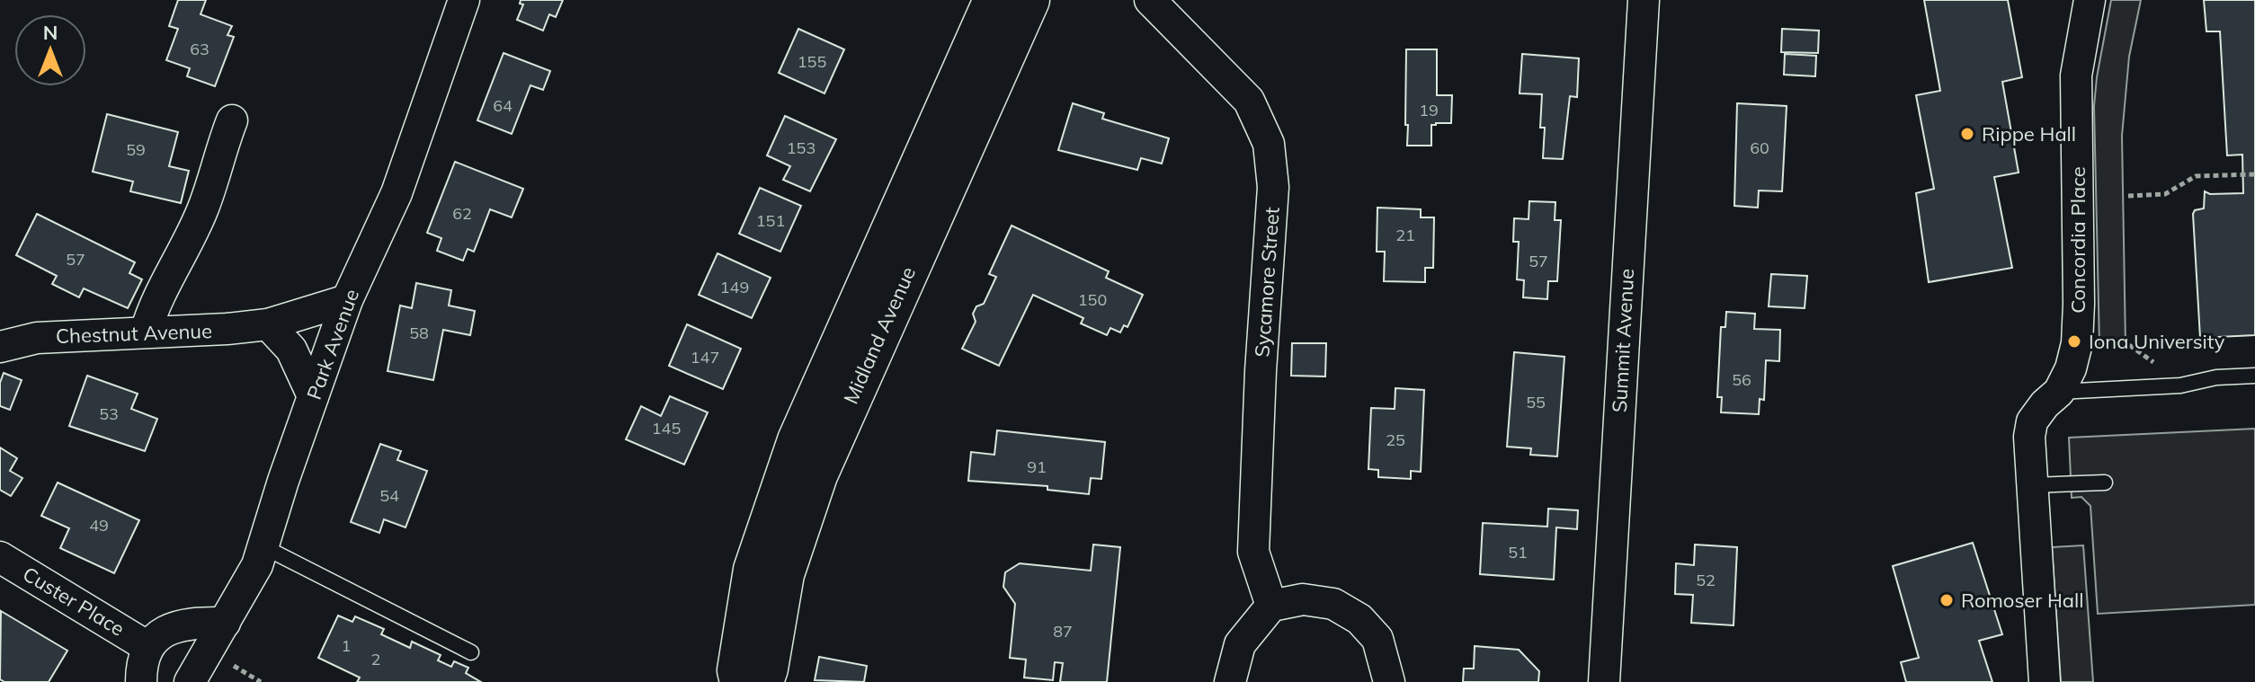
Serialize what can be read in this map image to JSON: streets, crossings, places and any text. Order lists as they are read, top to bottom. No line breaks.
{"streets":{"street":["Concordia Place","Sycamore Street","Chestnut Avenue","Midland Avenue","Summit Avenue","Park Avenue","Custer Place"]},"crossings":[["Chestnut Avenue","Park Avenue"],["Park Avenue","Custer Place"]],"places":["Rippe Hall","Iona University","Romoser Hall"],"house_numbers":["63","155","64","19","153","60","59","62","151","21","57","57","149","150","58","147","56","55","53","145","25","91","54","49","51","52","87","1","2"],"north":"top"}
